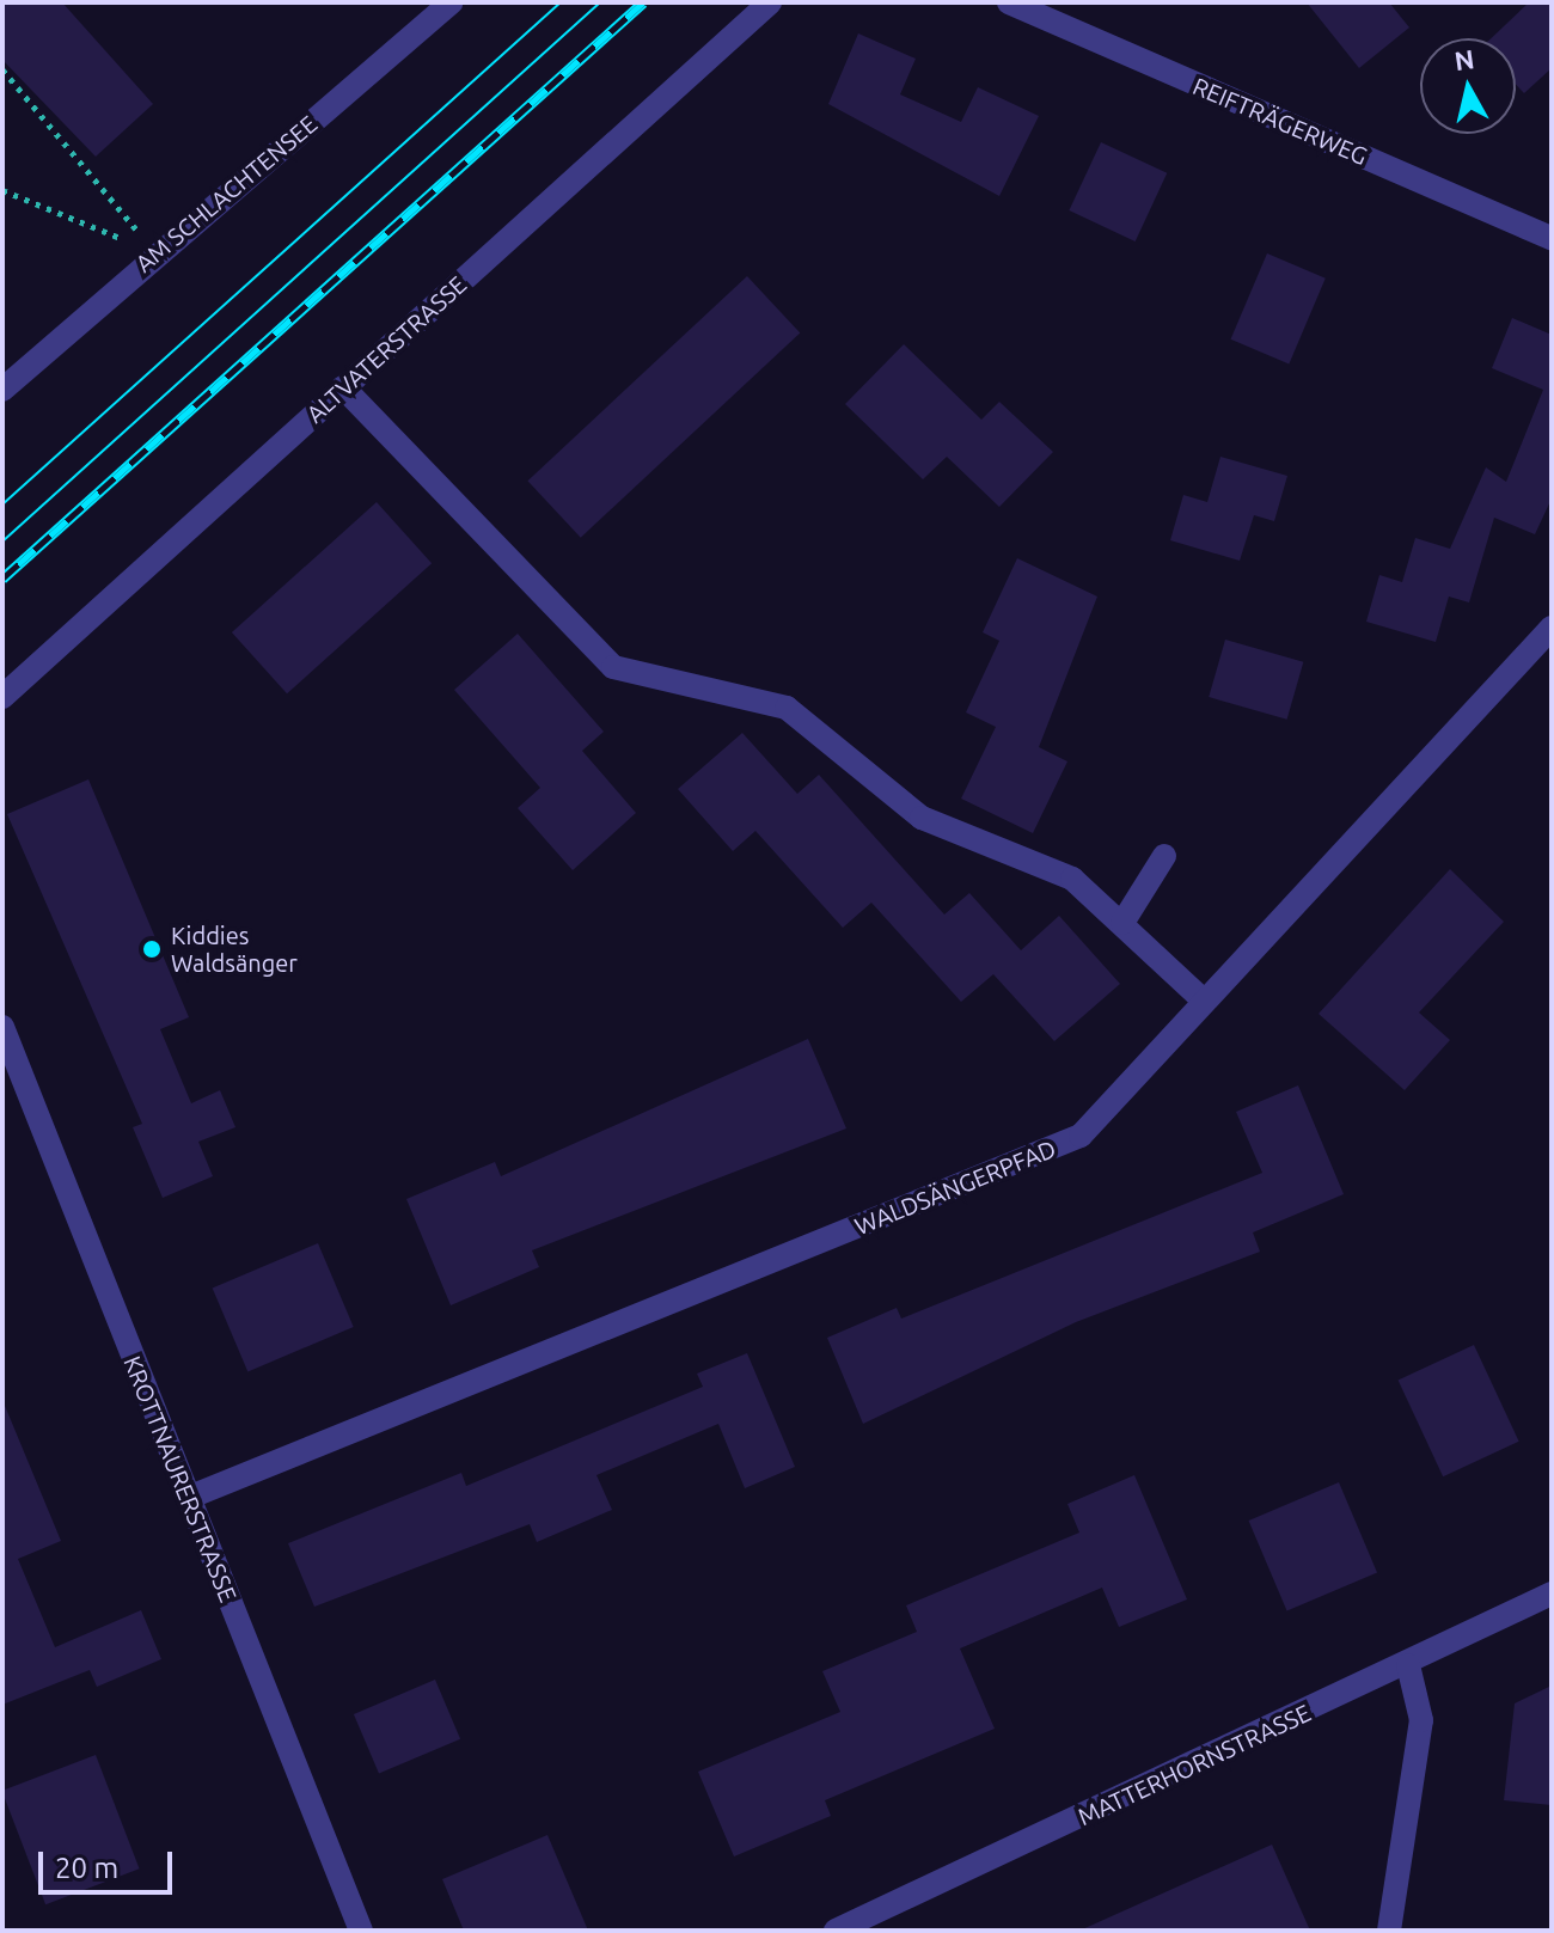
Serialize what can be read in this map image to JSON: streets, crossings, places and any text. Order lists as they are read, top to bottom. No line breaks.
{"streets":{"street":["REIFTRÄGERWEG","AM SCHLACHTENSEE","ALTVATERSTRASSE","WALDSÄNGERPFAD","KROTTNAURERSTRASSE","MATTERHORNSTRASSE"]},"crossings":[["WALDSÄNGERPFAD","KROTTNAURERSTRASSE"]],"places":["Kiddies Waldsänger"],"scale_bar":"20 m","north":"top"}
